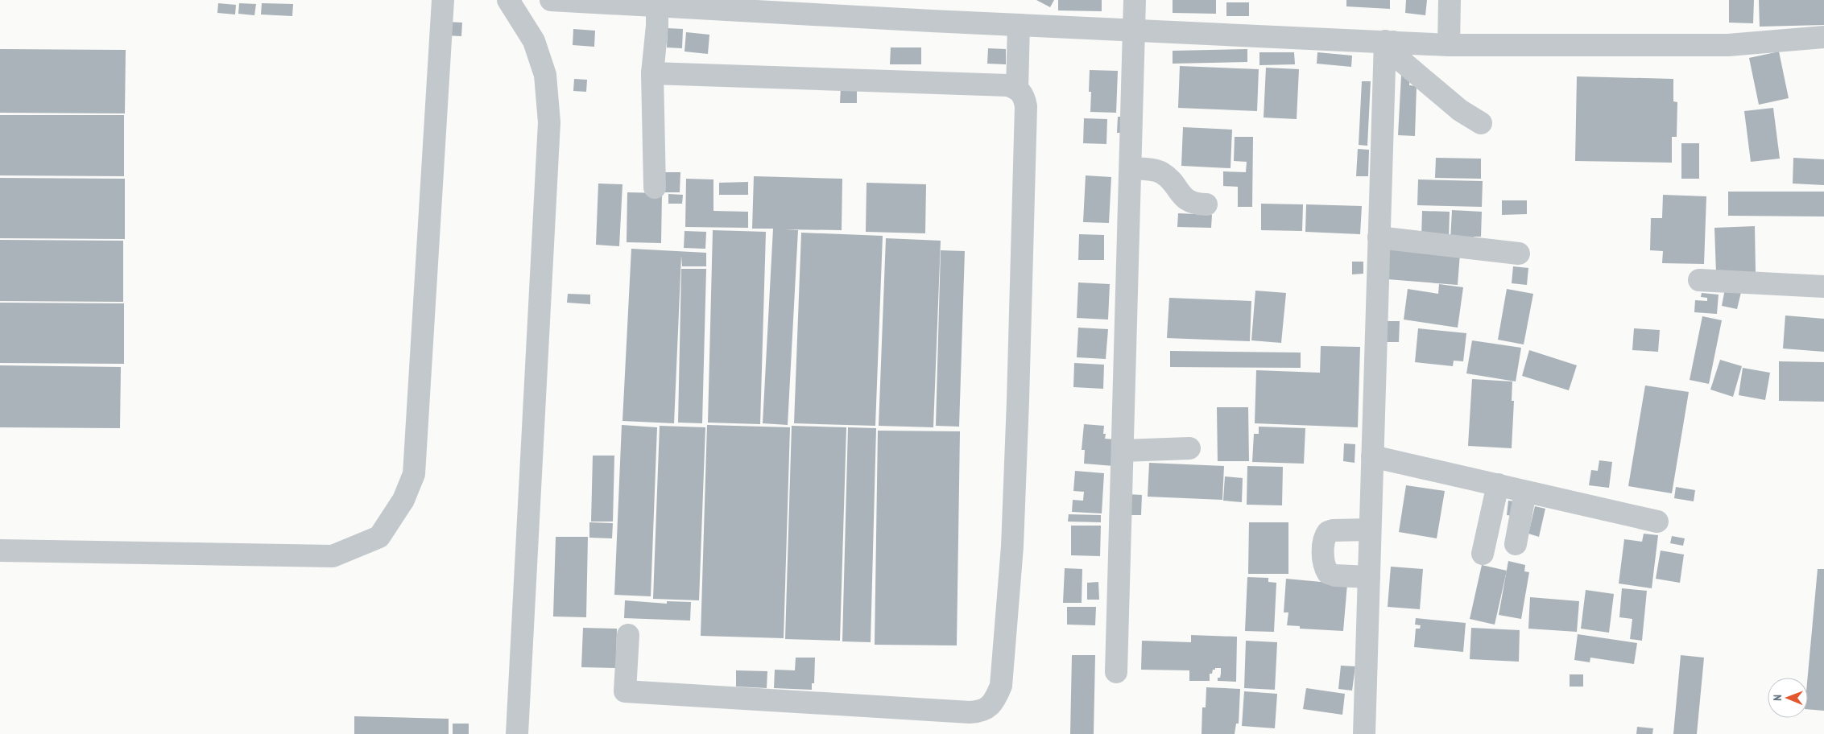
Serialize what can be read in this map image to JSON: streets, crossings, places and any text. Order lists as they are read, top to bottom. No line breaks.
{"north":"left"}
